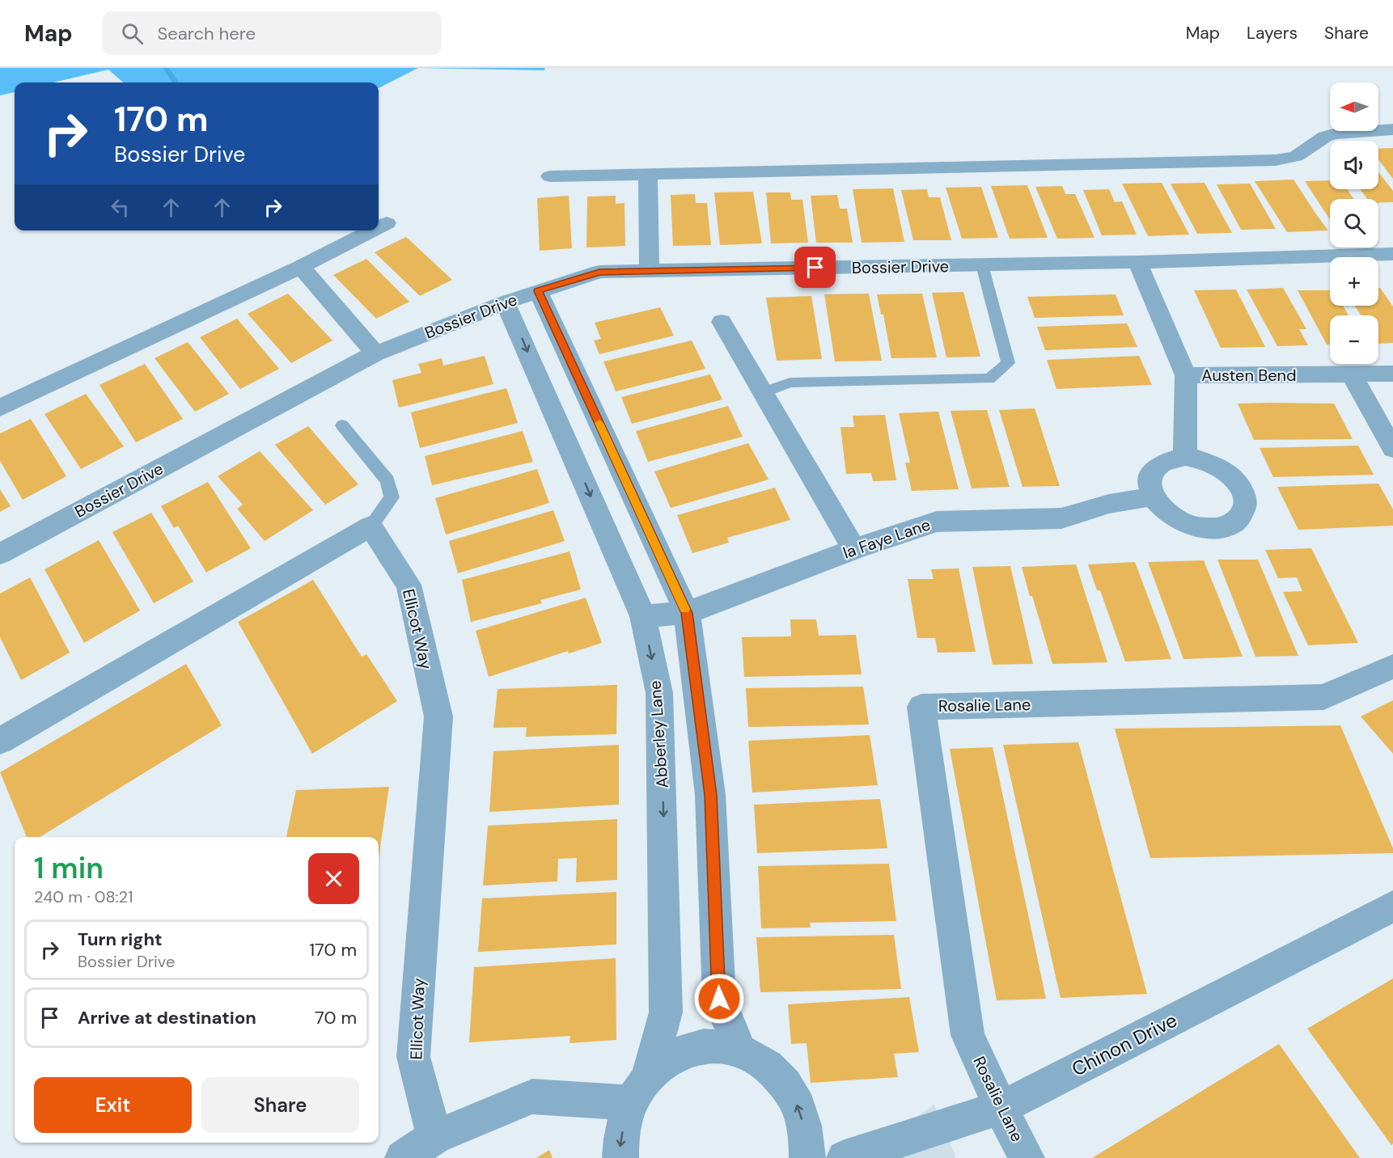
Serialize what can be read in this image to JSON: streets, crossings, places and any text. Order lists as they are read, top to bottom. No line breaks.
{"streets":{"street":["Bossier Drive","Austen Bend","la Faye Lane","Ellicot Way","Rosalie Lane","Abberley Lane","Chinon Drive"]},"crossings":[["Bossier Drive","Abberley Lane"],["Austen Bend","la Faye Lane"],["la Faye Lane","Abberley Lane"],["Rosalie Lane","Chinon Drive"]],"north":"left","page":{"header":"Map","search":"Search here","nav":["Map","Layers","Share"],"map_buttons":["+","−"],"turn":["170 m","Bossier Drive"],"heading":["1 min","240 m · 08:21"],"list":[{"name":"Turn right","note":"Bossier Drive","value":"170 m"},{"name":"Arrive at destination","value":"70 m"}],"buttons":["Exit","Share"]}}
